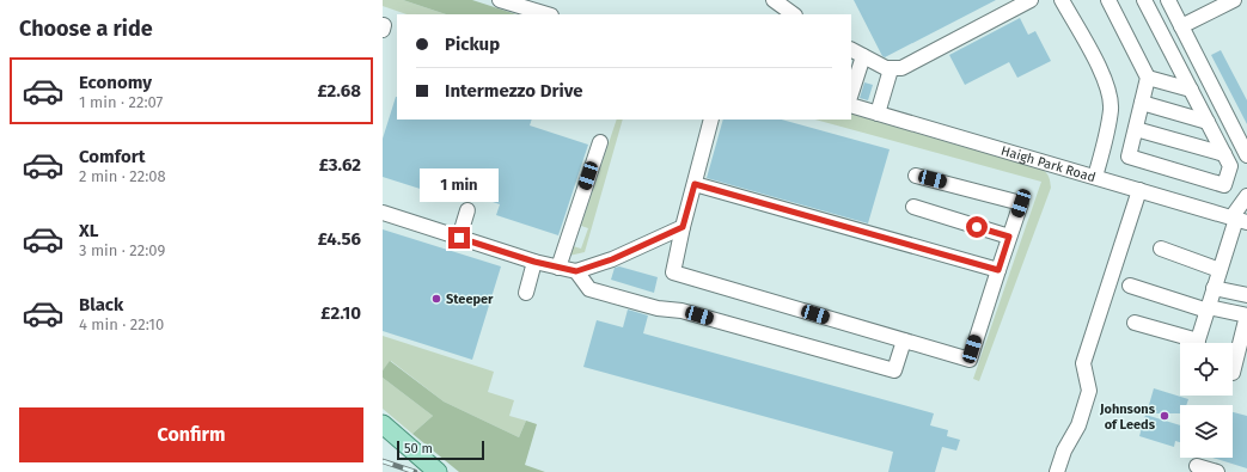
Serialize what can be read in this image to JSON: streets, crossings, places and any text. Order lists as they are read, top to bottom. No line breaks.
{"streets":{"street":["Haigh Park Road"]},"places":["Steeper","Johnsons of Leeds"],"scale_bar":"50 m","page":{"heading":"Choose a ride","banner":["Pickup","Intermezzo Drive"],"list":[{"name":"Economy","note":"1 min · 22:07","value":"£2.68"},{"name":"Comfort","note":"2 min · 22:08","value":"£3.62"},{"name":"XL","note":"3 min · 22:09","value":"£4.56"},{"name":"Black","note":"4 min · 22:10","value":"£2.10"}],"bubble":"1 min","buttons":"Confirm","scale":"50 m"}}
